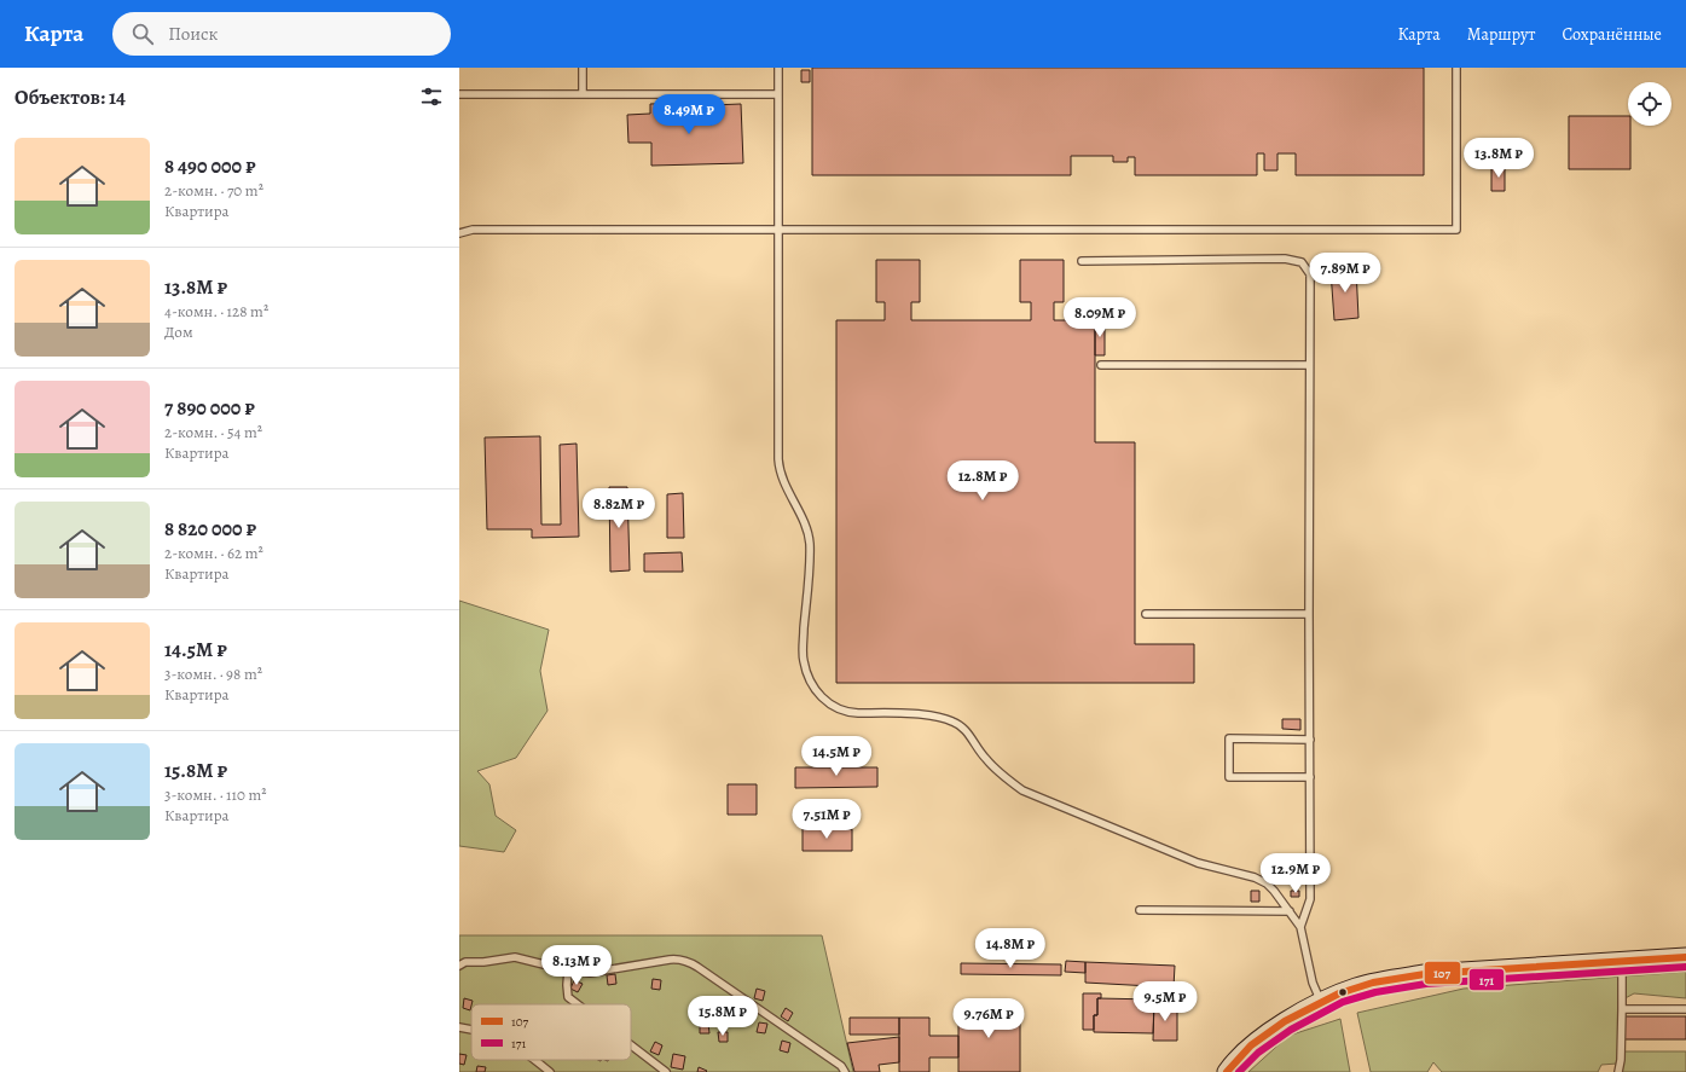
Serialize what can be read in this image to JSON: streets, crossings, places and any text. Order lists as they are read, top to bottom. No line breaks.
{"lines":["transit line 107","transit line 171"],"legend":["107","171"],"page":{"header":"Карта","search":"Поиск","nav":["Карта","Маршрут","Сохранённые"],"heading":"Объектов: 14","price":["8.49M ₽","13.8M ₽","7.89M ₽","8.09M ₽","12.8M ₽","8.82M ₽","14.5M ₽","7.51M ₽","12.9M ₽","14.8M ₽","8.13M ₽","9.5M ₽","15.8M ₽","9.76M ₽"],"list":[{"name":"8 490 000 ₽","note":"2-комн. · 70 m² · Квартира"},{"name":"13.8M ₽","note":"4-комн. · 128 m² · Дом"},{"name":"7 890 000 ₽","note":"2-комн. · 54 m² · Квартира"},{"name":"8 820 000 ₽","note":"2-комн. · 62 m² · Квартира"},{"name":"14.5M ₽","note":"3-комн. · 98 m² · Квартира"},{"name":"15.8M ₽","note":"3-комн. · 110 m² · Квартира"}]}}
